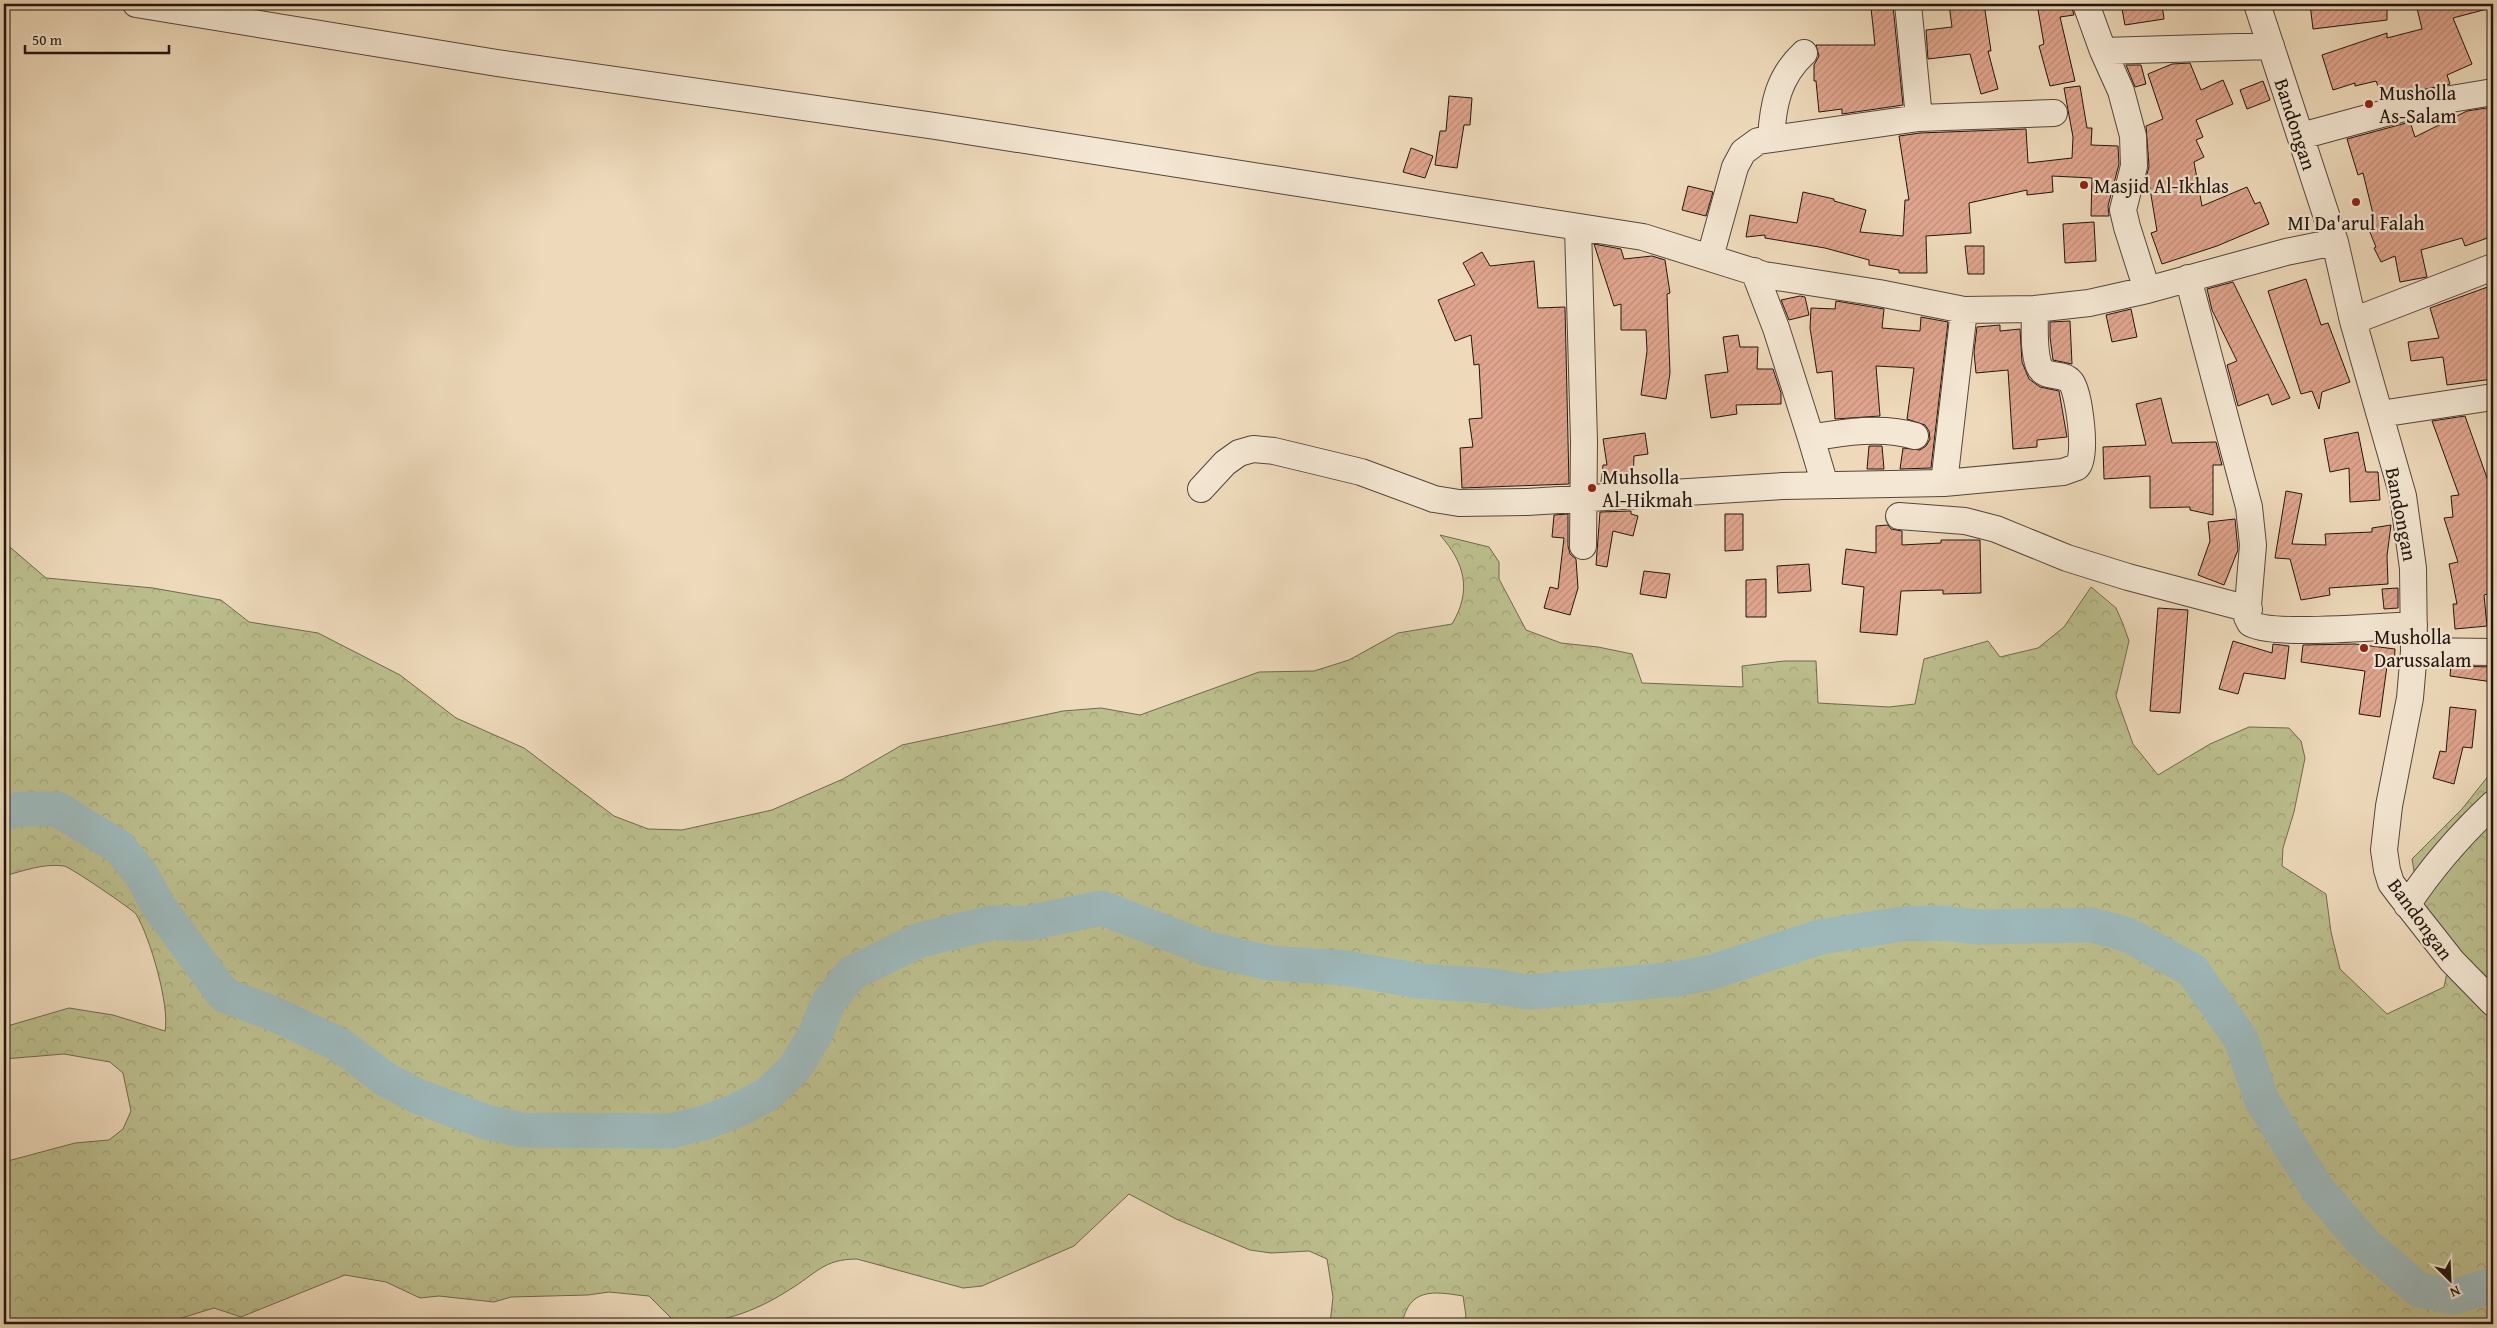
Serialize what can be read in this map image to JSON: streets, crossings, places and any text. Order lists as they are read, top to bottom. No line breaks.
{"streets":{"street":["Bandongan"]},"places":["Musholla As-Salam","Masjid Al-Ikhlas","MI Da'arul Falah","Muhsolla Al-Hikmah","Musholla Darussalam"],"scale_bar":"50 m","north":"bottom right"}
